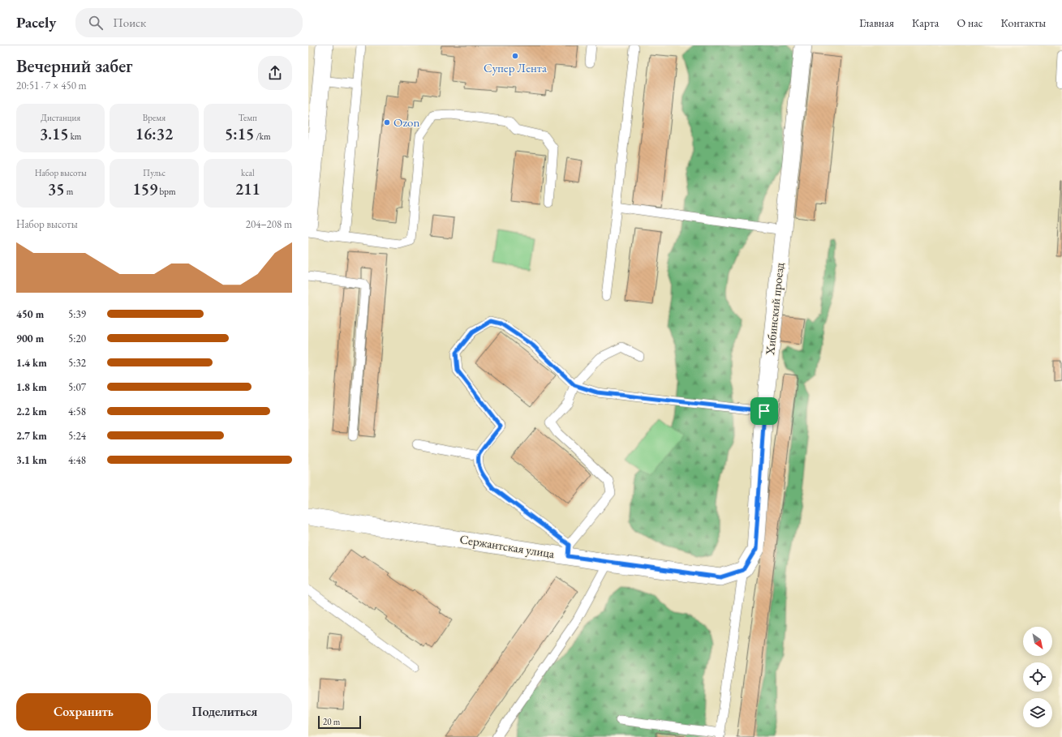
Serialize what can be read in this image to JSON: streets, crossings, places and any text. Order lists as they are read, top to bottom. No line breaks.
{"streets":{"street":["Хибинский проезд","Сержантская улица"]},"crossings":[["Хибинский проезд","Сержантская улица"]],"places":["Супер Лента","Ozon"],"scale_bar":"20 m","north":"bottom right","page":{"header":"Pacely","search":"Поиск","nav":["Главная","Карта","О нас","Контакты"],"heading":["Вечерний забег","20:51 · 7 × 450 m"],"stats":[["Дистанция","3.15 km"],["Время","16:32"],["Темп","5:15 /km"],["Набор высоты","35 m"],["Пульс","159 bpm"],["kcal","211"]],"chart":["Набор высоты","204–208 m"],"list":[{"name":"450 m","note":"5:39"},{"name":"900 m","note":"5:20"},{"name":"1.4 km","note":"5:32"},{"name":"1.8 km","note":"5:07"},{"name":"2.2 km","note":"4:58"},{"name":"2.7 km","note":"5:24"},{"name":"3.1 km","note":"4:48"}],"buttons":["Сохранить","Поделиться"],"scale":"20 m"}}
